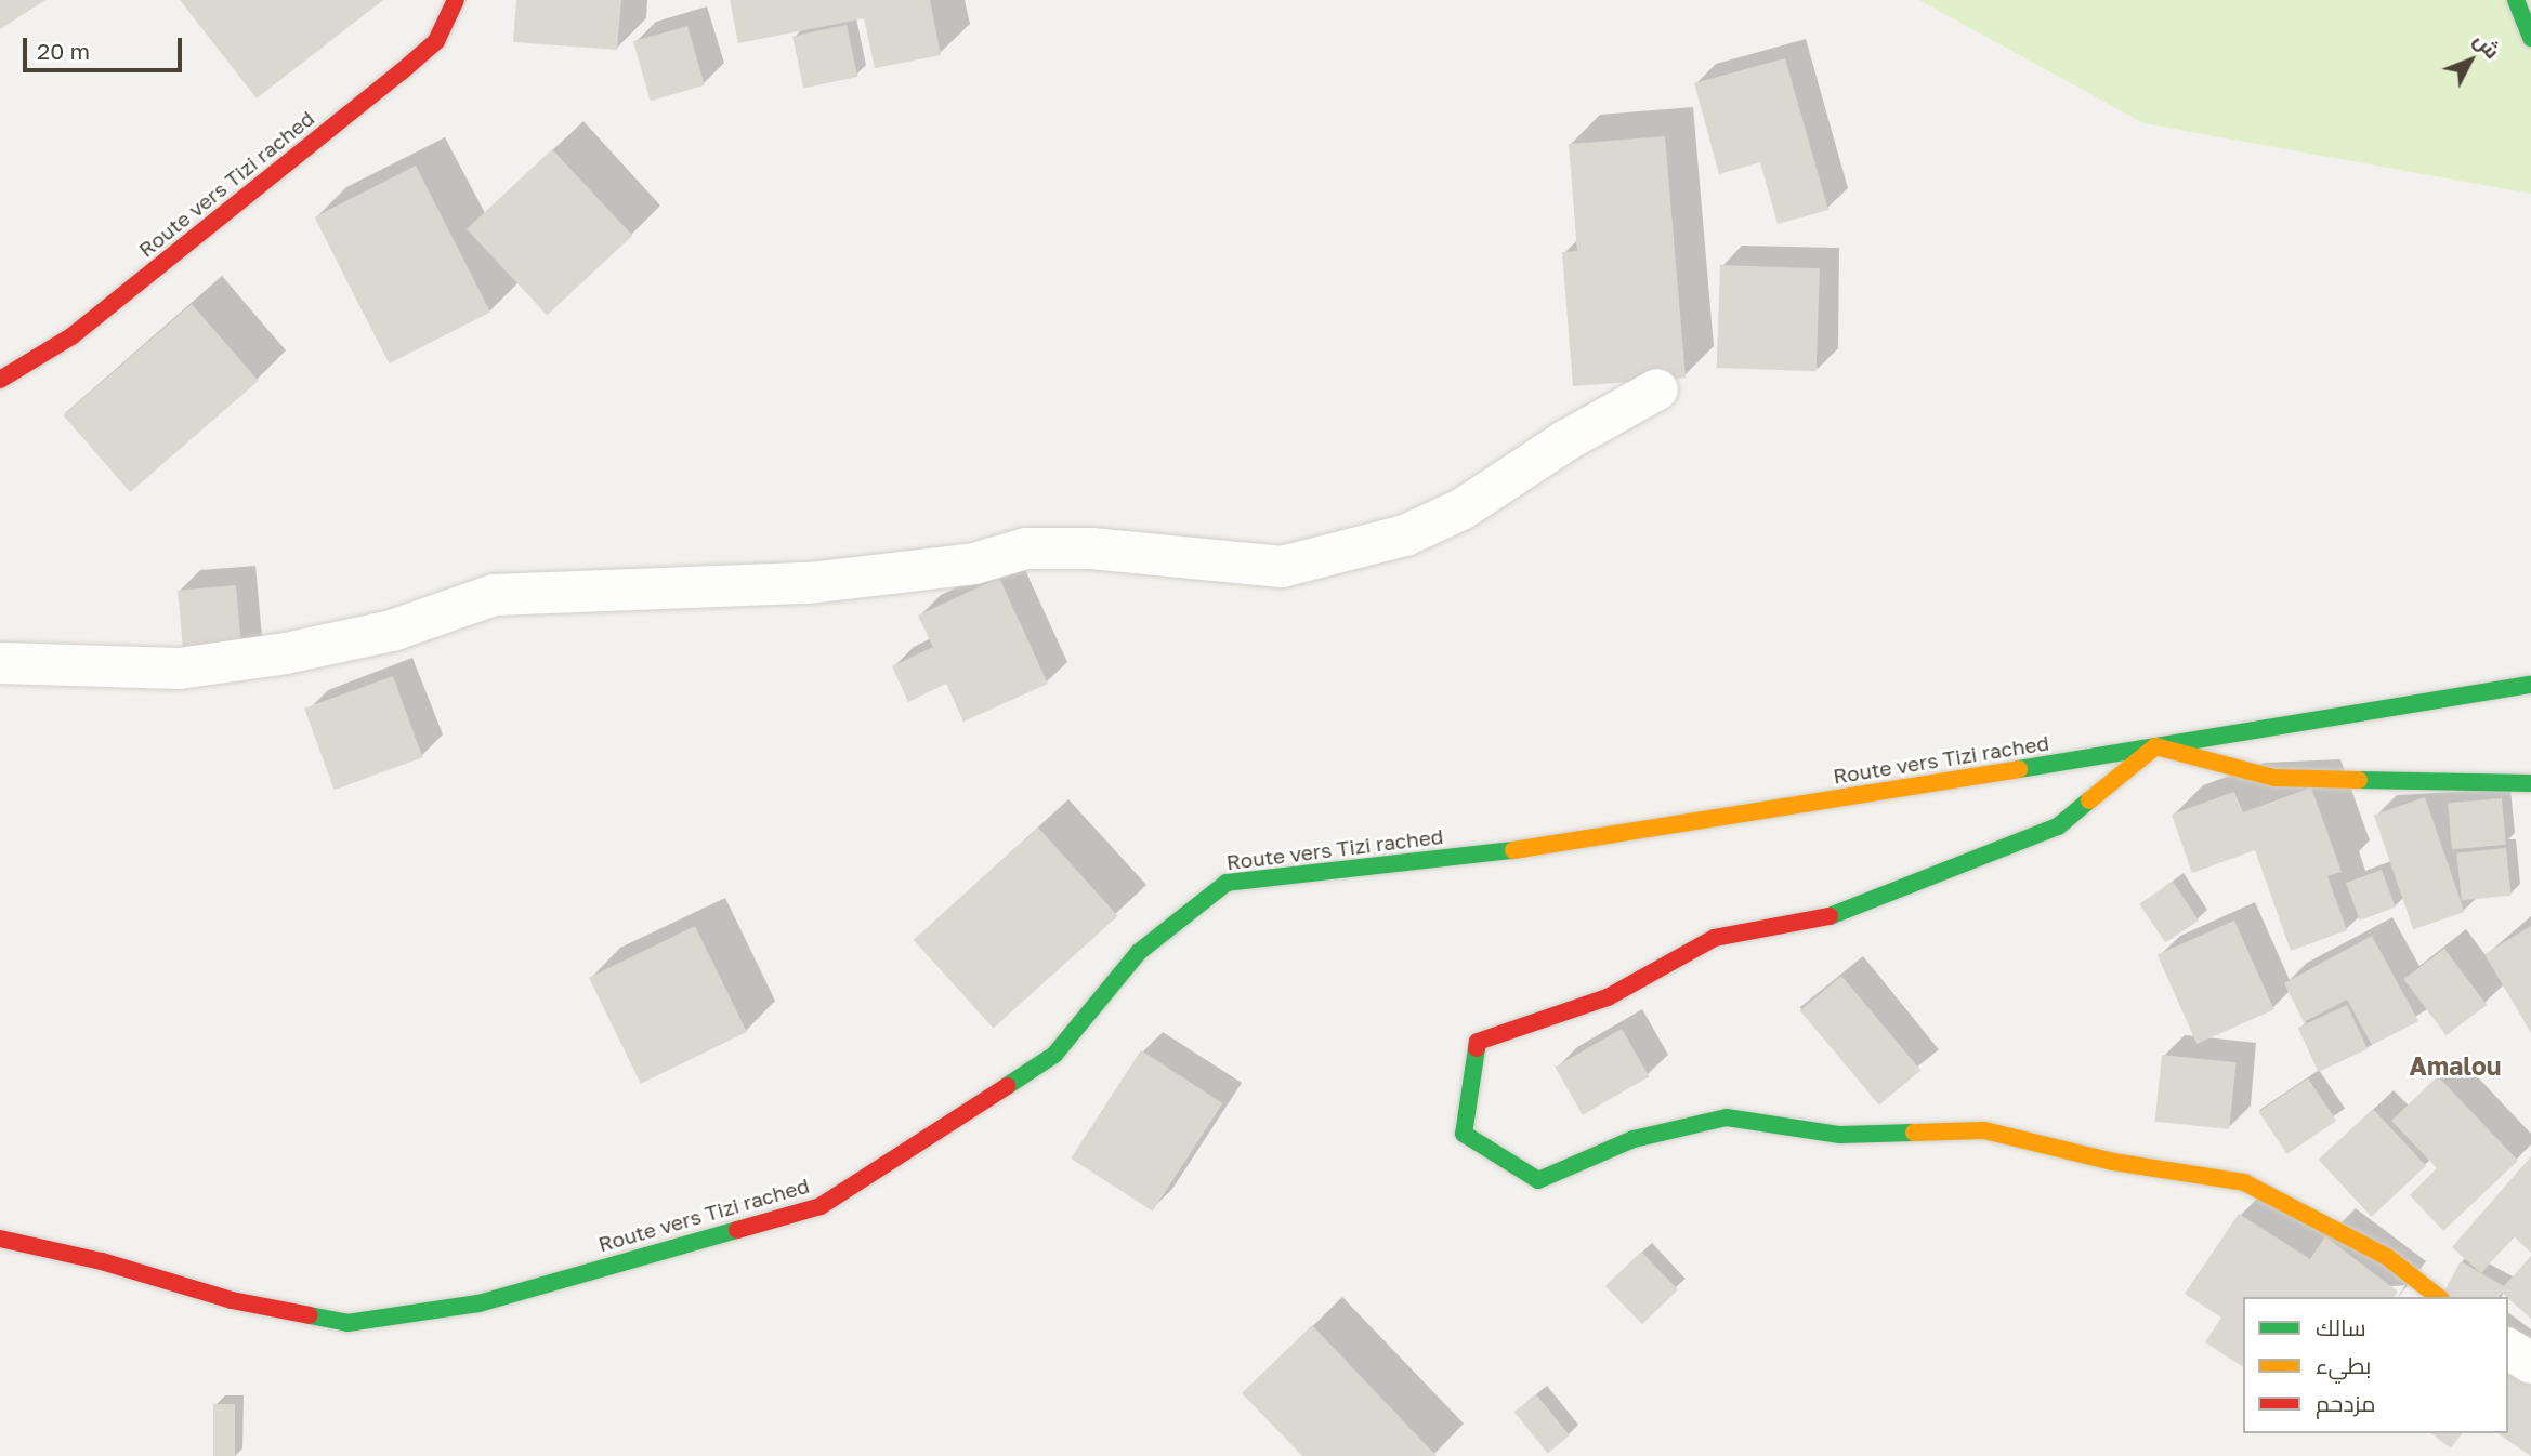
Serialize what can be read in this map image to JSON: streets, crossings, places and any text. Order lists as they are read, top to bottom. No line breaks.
{"streets":{"main road":["Route vers Tizi rached"]},"districts":["Amalou"],"legend":["سالك","بطيء","مزدحم"],"scale_bar":"20 m","north":"top right"}
